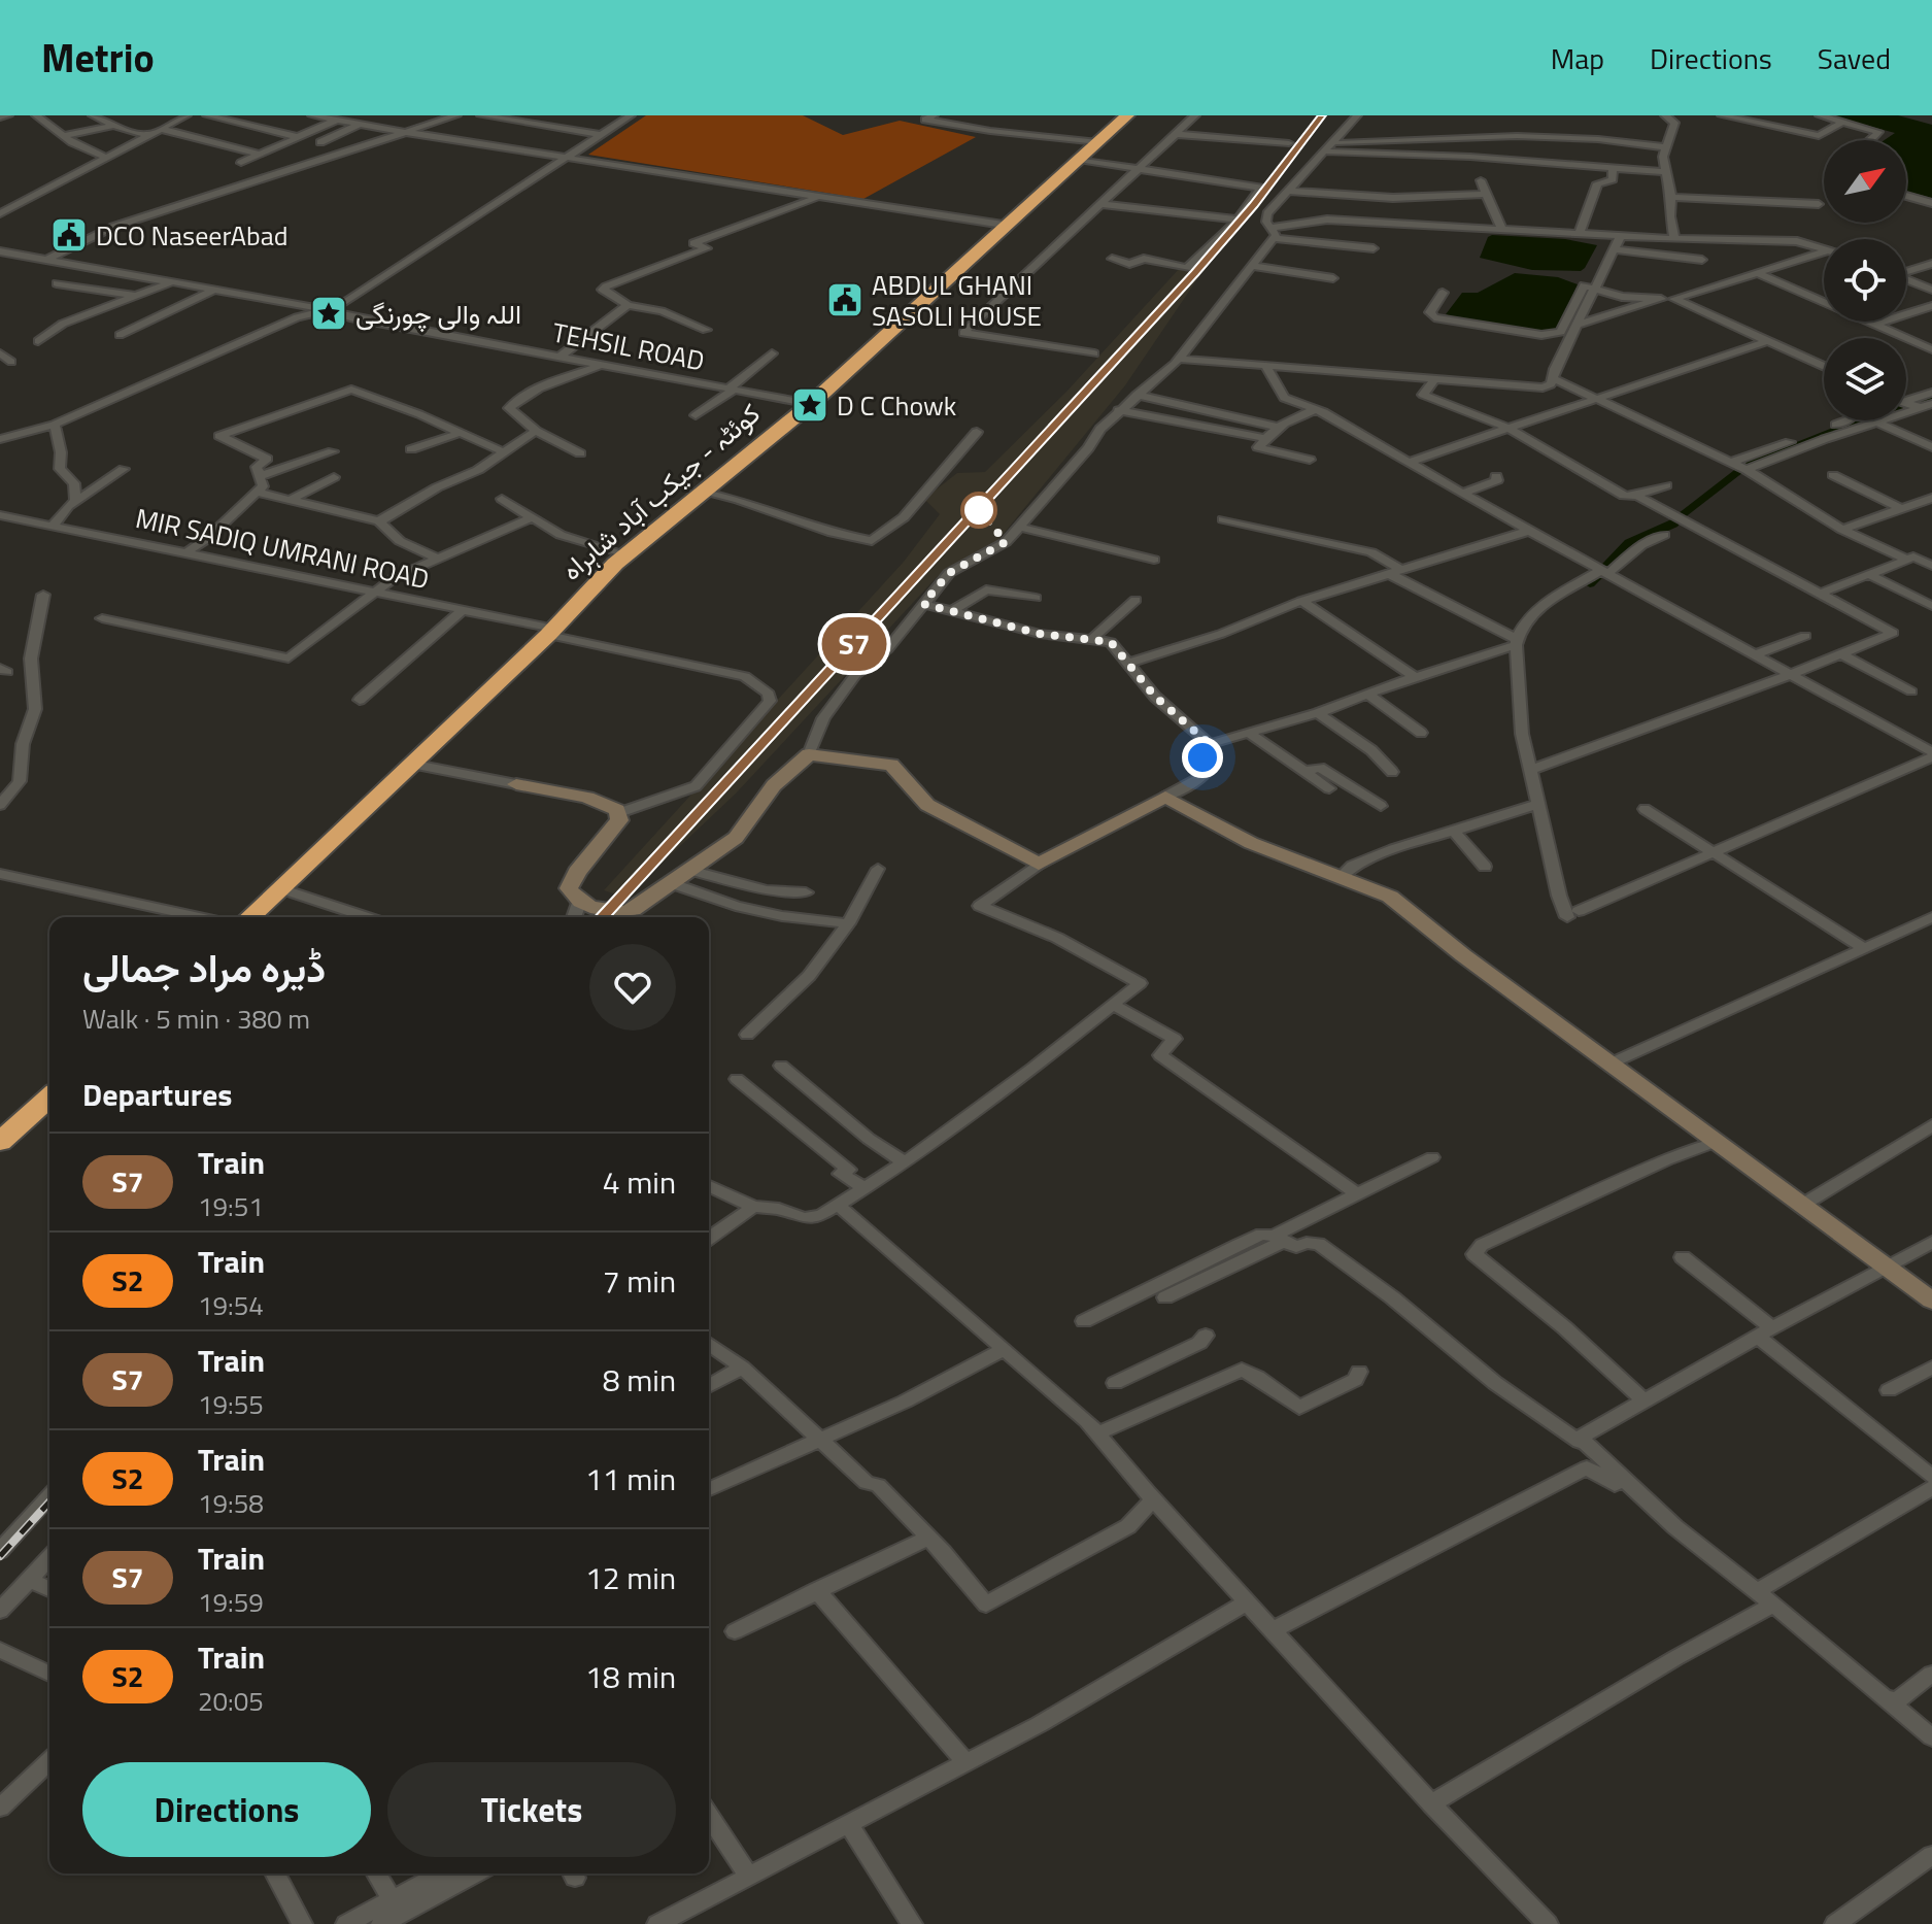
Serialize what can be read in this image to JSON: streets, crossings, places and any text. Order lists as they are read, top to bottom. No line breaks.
{"streets":{"highway":["کوئٹہ - جیکب آباد شاہراہ"],"street":["TEHSIL ROAD","MIR SADIQ UMRANI ROAD"]},"crossings":[["TEHSIL ROAD","کوئٹہ - جیکب آباد شاہراہ"],["کوئٹہ - جیکب آباد شاہراہ","MIR SADIQ UMRANI ROAD"]],"places":{"public building":["DCO NaseerAbad","ABDUL GHANI SASOLI HOUSE"],"place":["اللہ والی چورنگی","D C Chowk"]},"north":"top right","page":{"header":"Metrio","nav":["Map","Directions","Saved"],"on_map":"S7","heading":[["ڈیرہ مراد جمالی","Walk · 5 min · 380 m"],"Departures"],"list":[{"mark":"S7","name":"Train","note":"19:51","value":"4 min"},{"mark":"S2","name":"Train","note":"19:54","value":"7 min"},{"mark":"S7","name":"Train","note":"19:55","value":"8 min"},{"mark":"S2","name":"Train","note":"19:58","value":"11 min"},{"mark":"S7","name":"Train","note":"19:59","value":"12 min"},{"mark":"S2","name":"Train","note":"20:05","value":"18 min"}],"buttons":["Directions","Tickets"]}}
